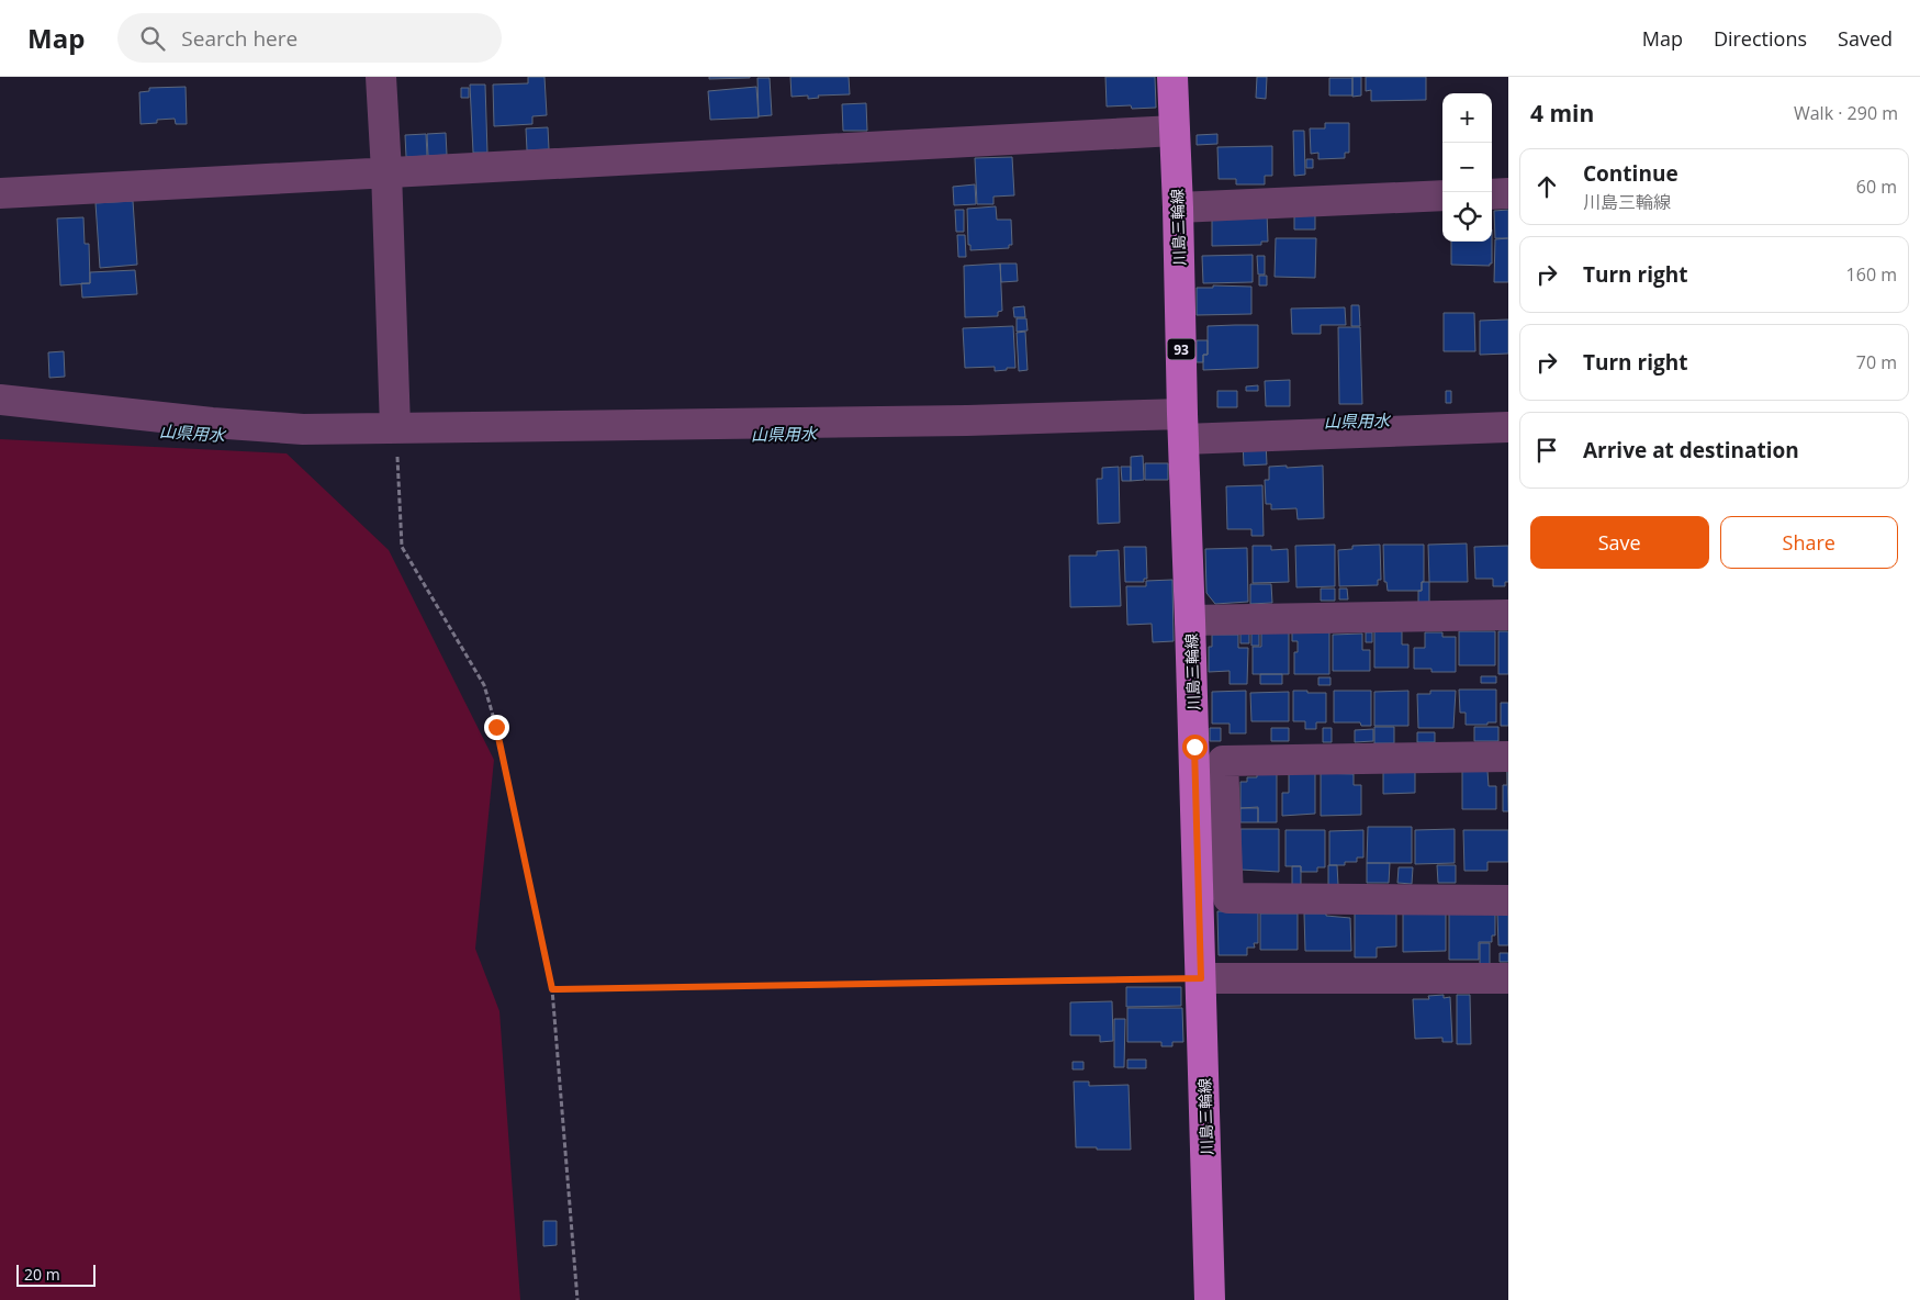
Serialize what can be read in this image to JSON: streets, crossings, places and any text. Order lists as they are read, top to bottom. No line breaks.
{"streets":{"main road":["川島三輪線","93"]},"water":["山県用水"],"scale_bar":"20 m","page":{"header":"Map","search":"Search here","nav":["Map","Directions","Saved"],"heading":["4 min","Walk · 290 m"],"map_buttons":["+","−"],"list":[["Continue","川島三輪線","60 m"],["Turn right","160 m"],["Turn right","70 m"],"Arrive at destination"],"buttons":["Save","Share"],"scale":"20 m"}}
